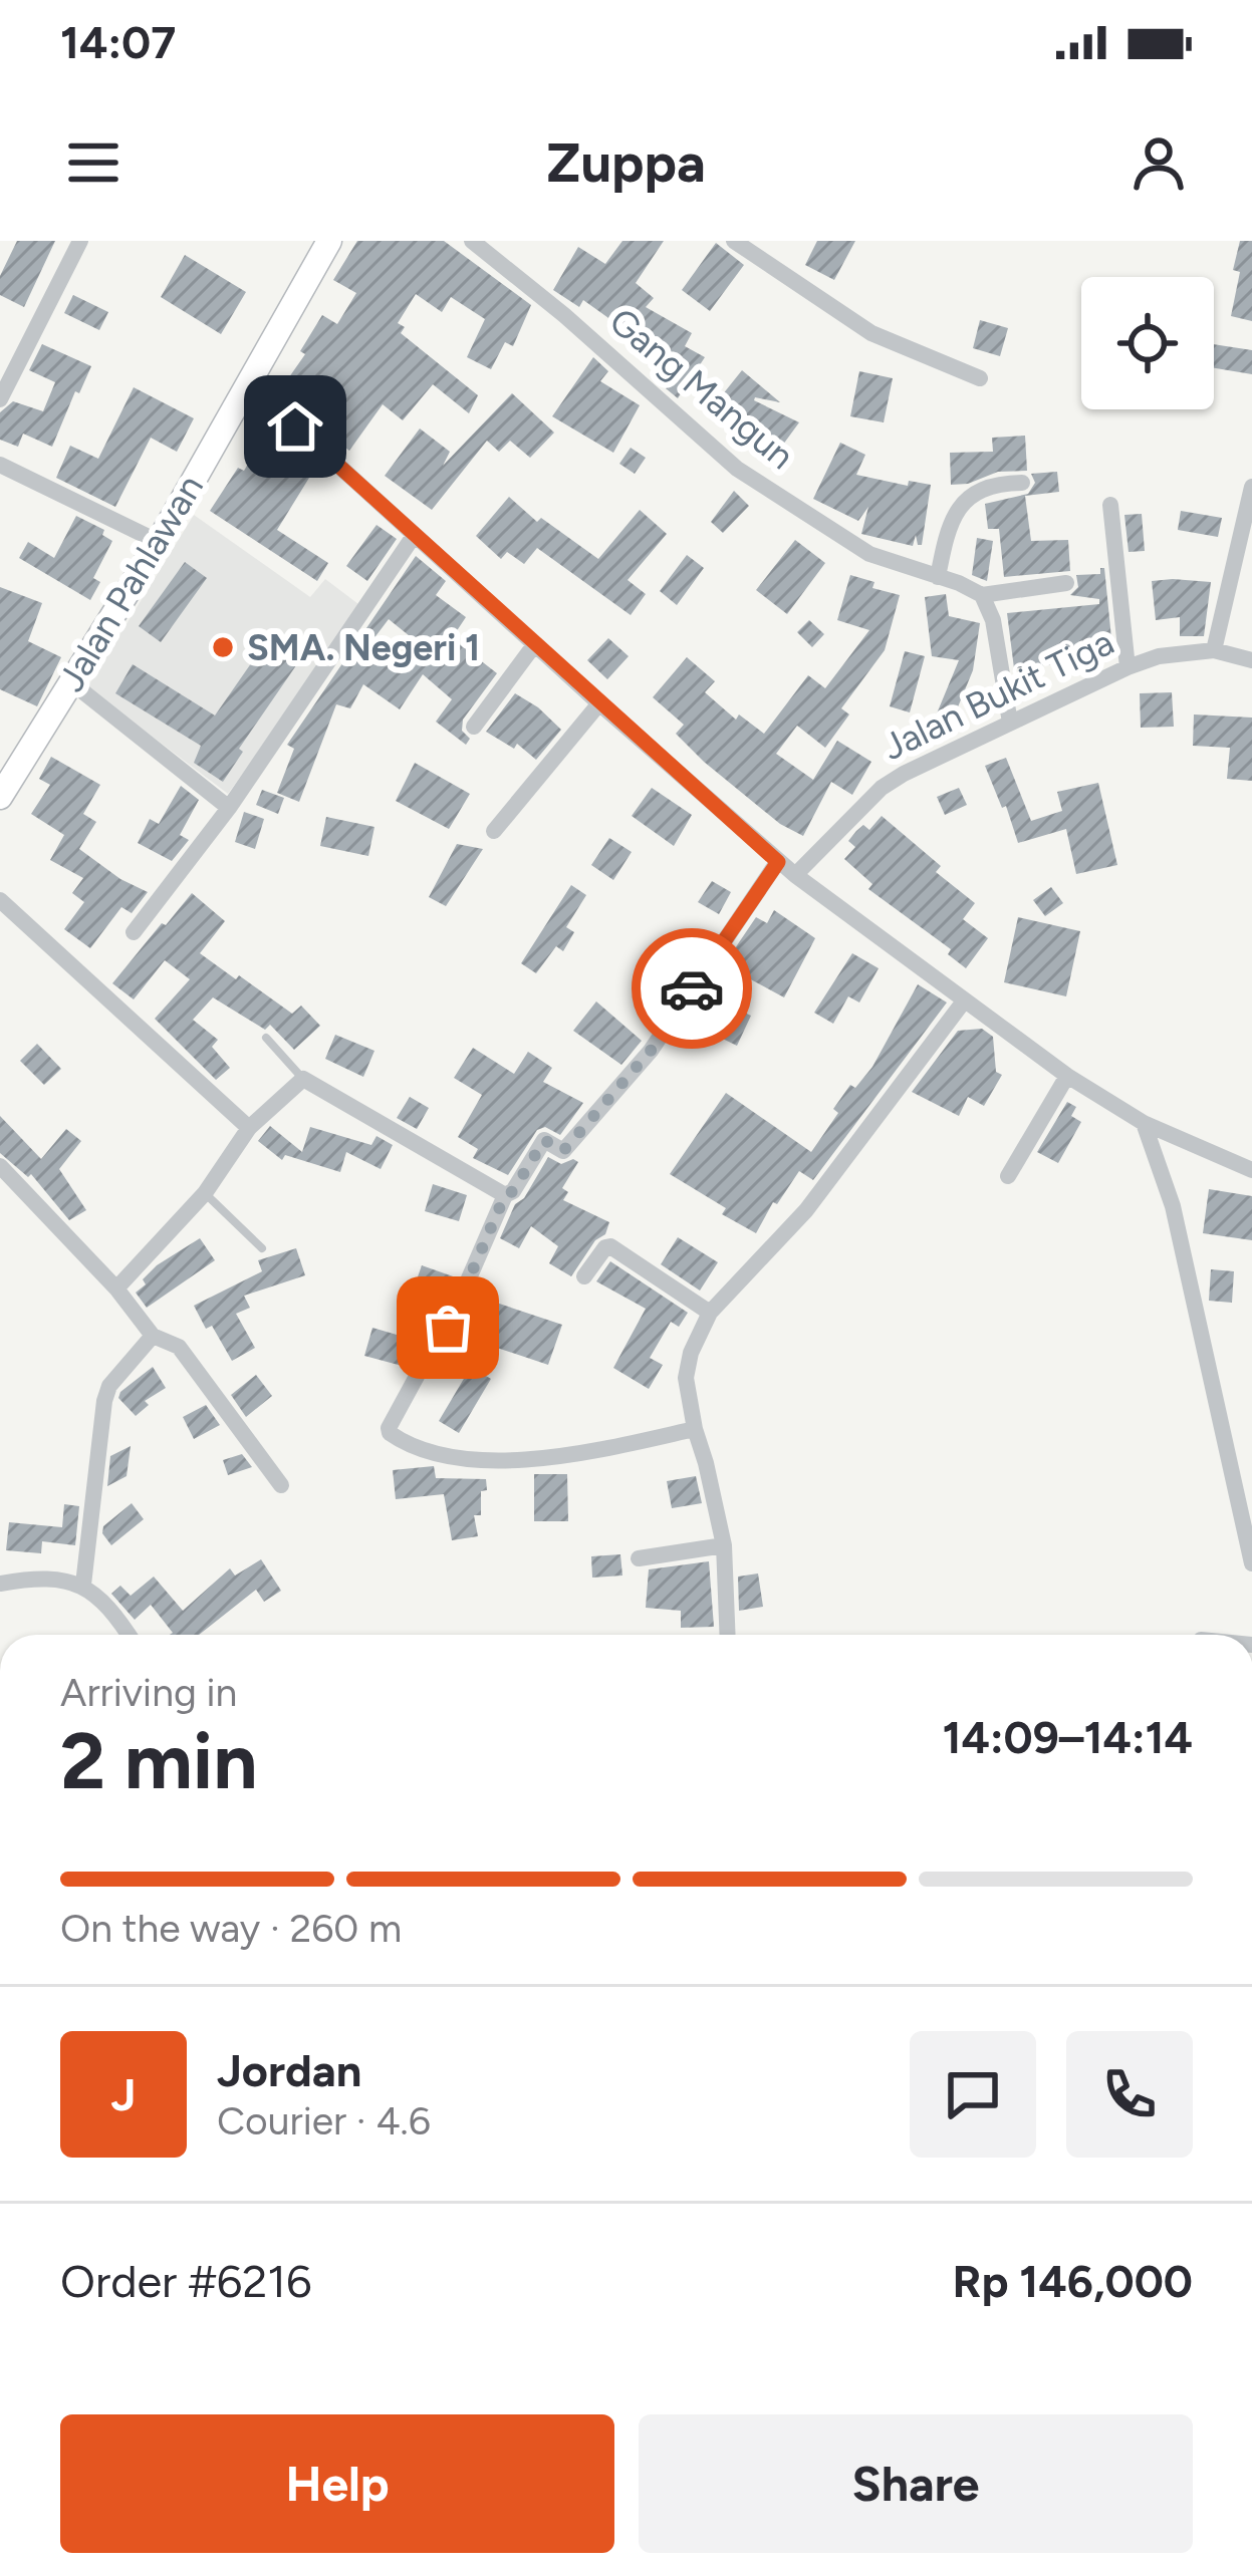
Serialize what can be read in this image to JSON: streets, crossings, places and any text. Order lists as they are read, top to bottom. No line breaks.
{"streets":{"main road":["Jalan Pahlawan"],"street":["Gang Mangun","Jalan Bukit Tiga"]},"places":["SMA. Negeri 1"],"page":{"status":"14:07","header":"Zuppa","heading":["2 min","Arriving in","14:09–14:14"],"panel":["Jordan","Courier · 4.6","Order #6216","Rp 146,000"],"bar":"On the way · 260 m","round":"J","buttons":["Help","Share"]}}
